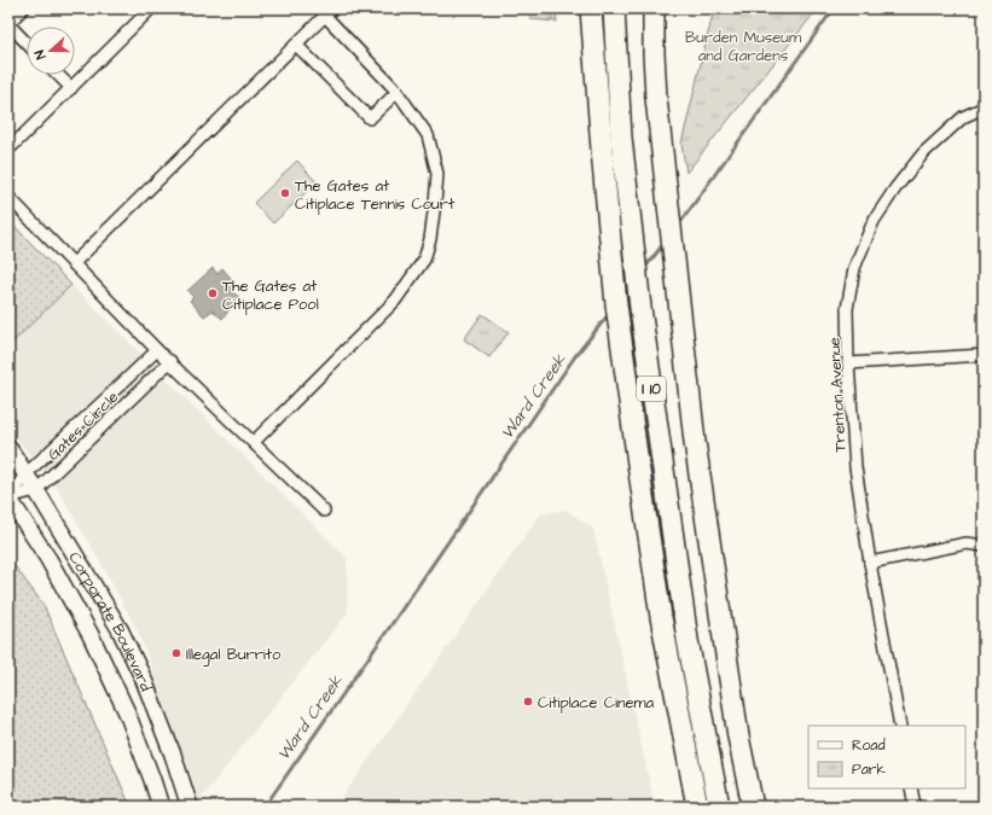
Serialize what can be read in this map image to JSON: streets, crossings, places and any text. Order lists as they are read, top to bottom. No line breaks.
{"streets":{"highway":["I 10"],"street":["Trenton Avenue","Gates Circle","Corporate Boulevard"]},"crossings":[["Gates Circle","Corporate Boulevard"]],"water":["Ward Creek"],"parks":["Burden Museum and Gardens"],"places":["The Gates at Citiplace Tennis Court","The Gates at Citiplace Pool","Illegal Burrito","Citiplace Cinema"],"legend":["Road","Park"],"north":"left"}
